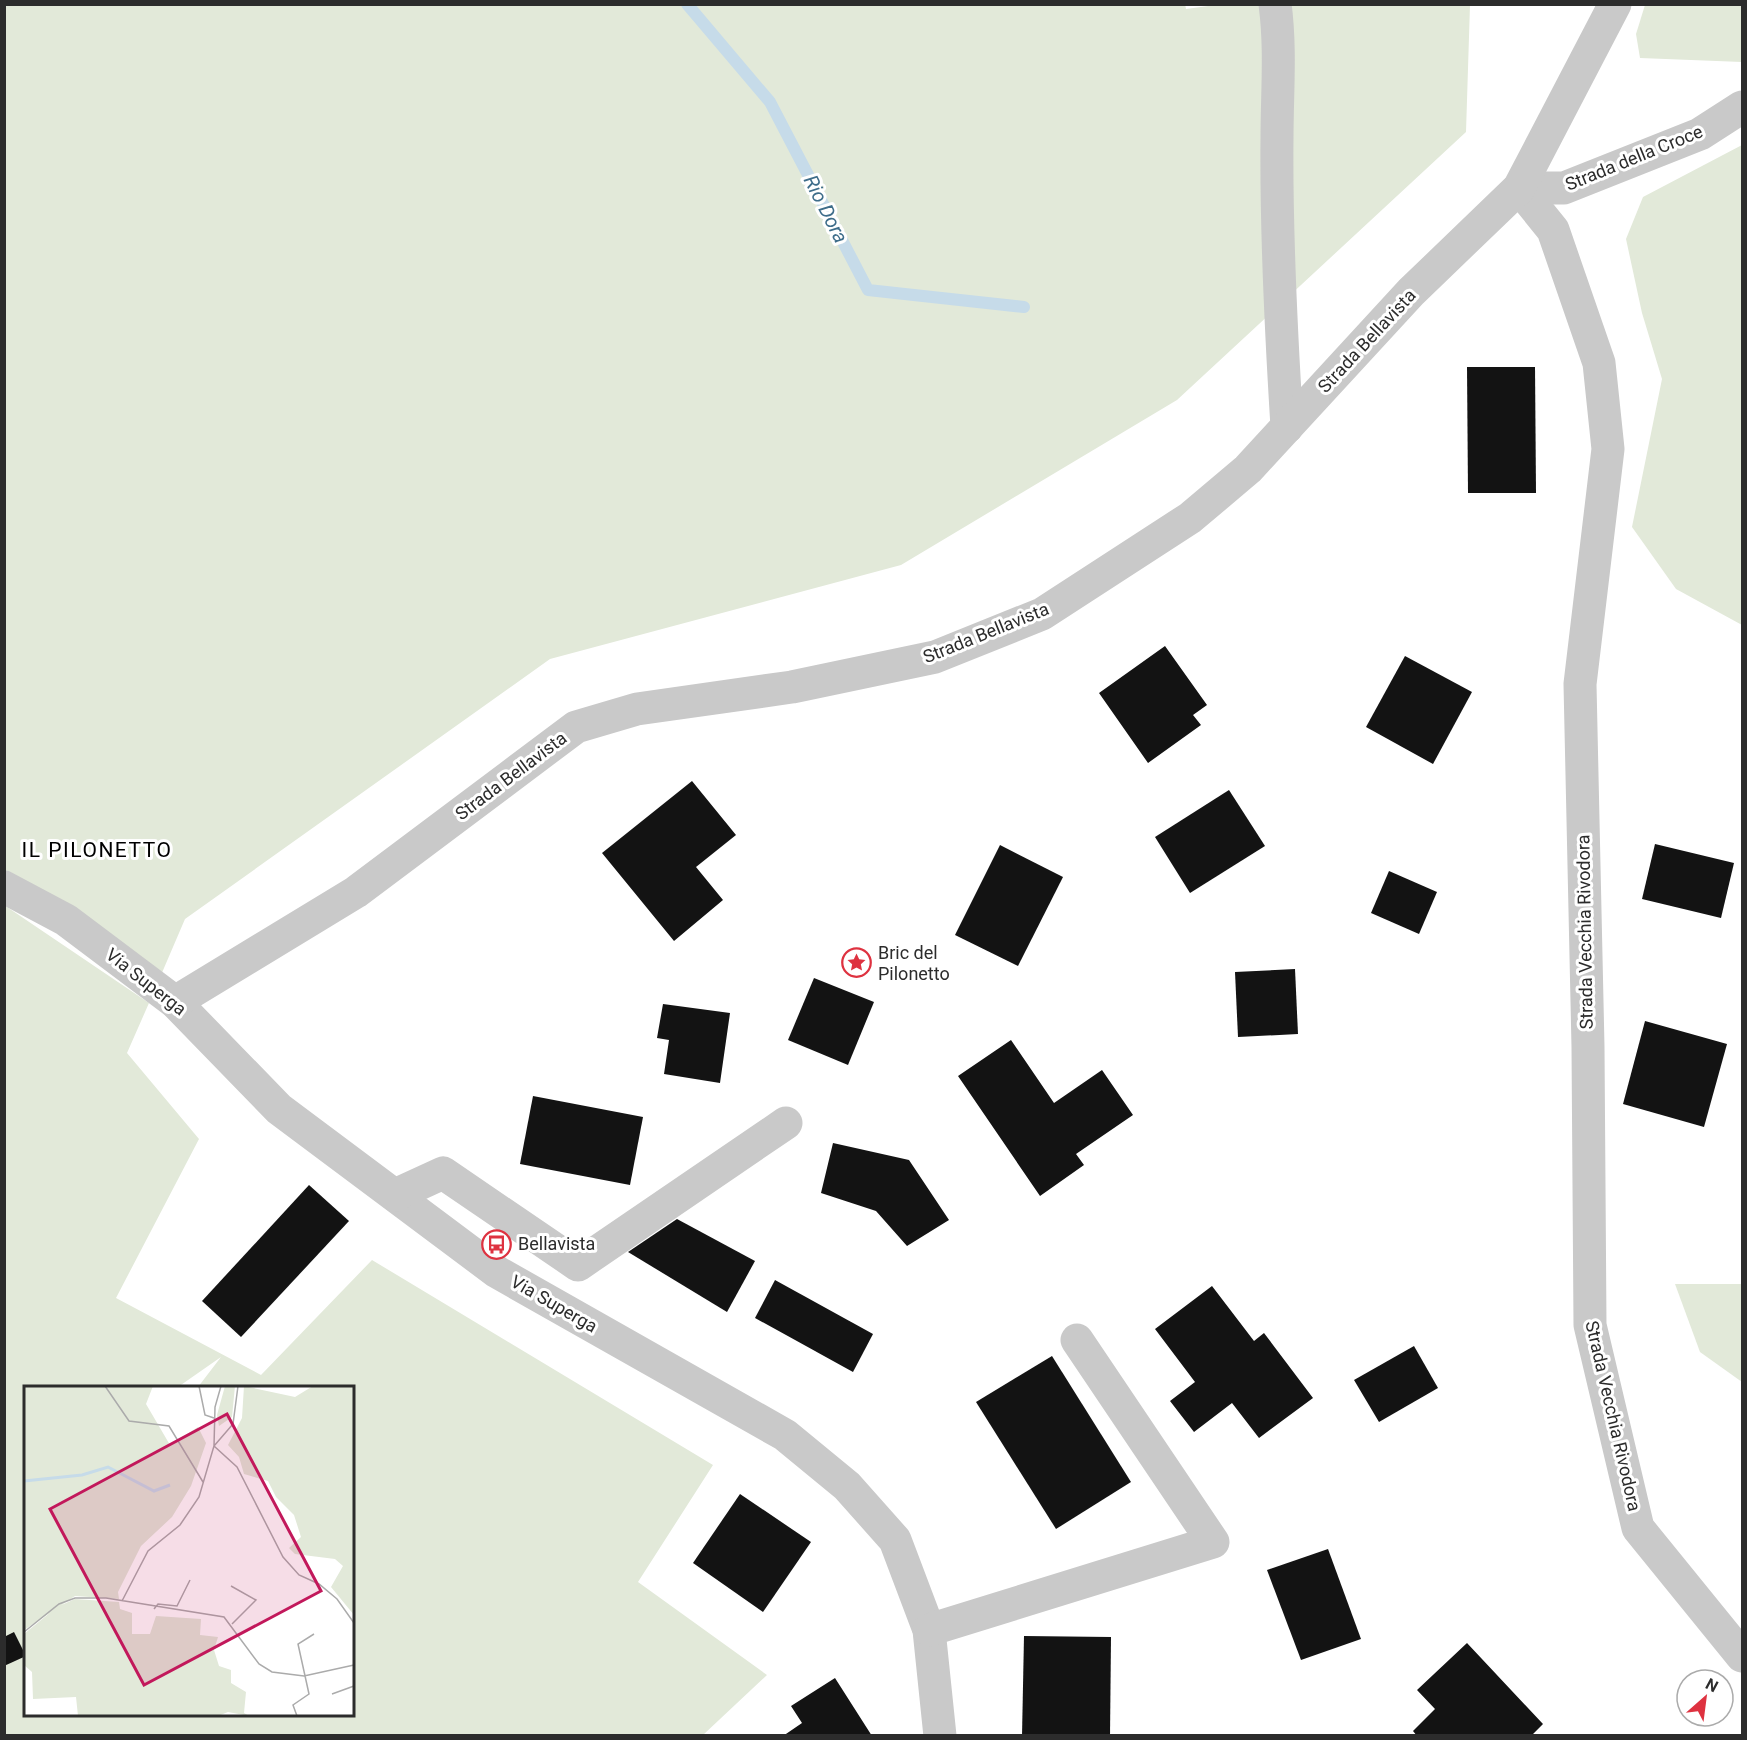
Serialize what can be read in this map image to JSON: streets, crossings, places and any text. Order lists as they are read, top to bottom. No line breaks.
{"streets":{"street":["Strada della Croce","Strada Bellavista","Strada Vecchia Rivodora","Via Superga"]},"crossings":[["Strada della Croce","Strada Bellavista"],["Strada della Croce","Strada Vecchia Rivodora"],["Strada Bellavista","Strada Vecchia Rivodora"],["Strada Bellavista","Via Superga"]],"districts":["IL PILONETTO"],"water":["Rio Dora"],"places":{"place":["Bric del Pilonetto"],"bus stop":["Bellavista"]},"north":"top right"}
